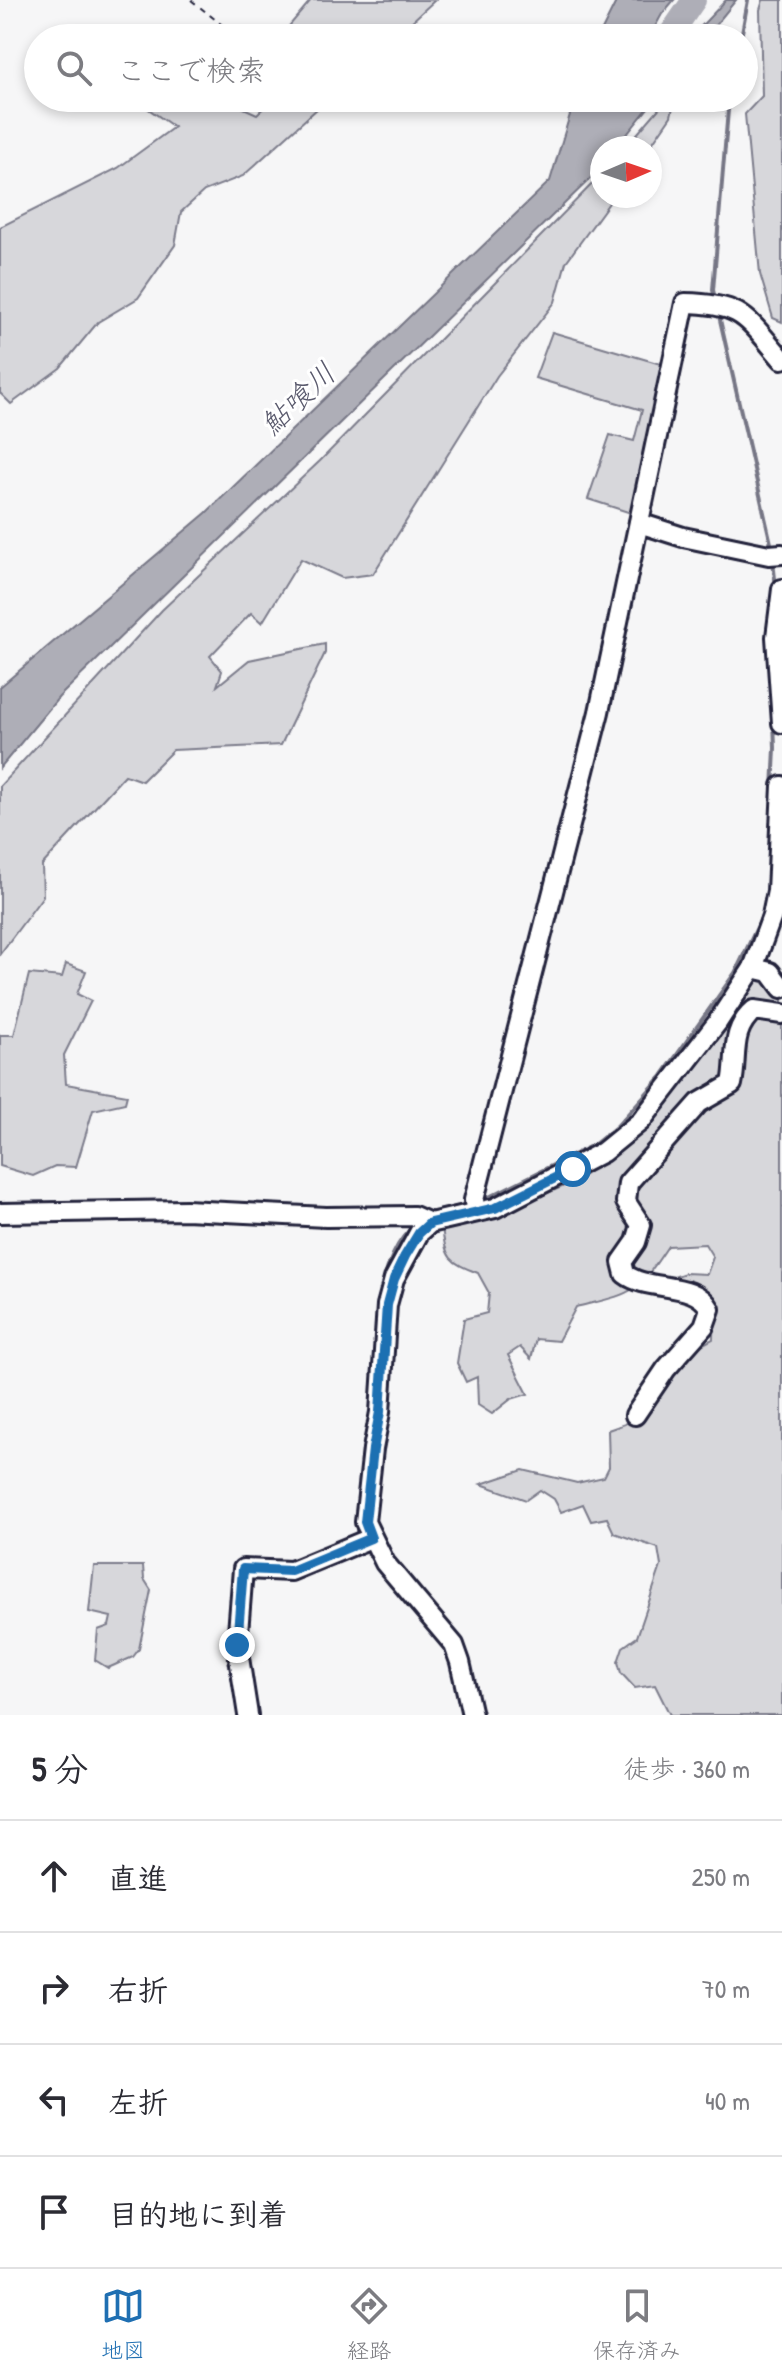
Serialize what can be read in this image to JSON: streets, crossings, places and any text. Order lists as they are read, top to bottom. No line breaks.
{"water":["鮎喰川"],"north":"right","page":{"search":"ここで検索","heading":["5 分","徒歩 · 360 m"],"list":[["直進","250 m"],["右折","70 m"],["左折","40 m"],"目的地に到着"],"nav":["地図","経路","保存済み"]}}
